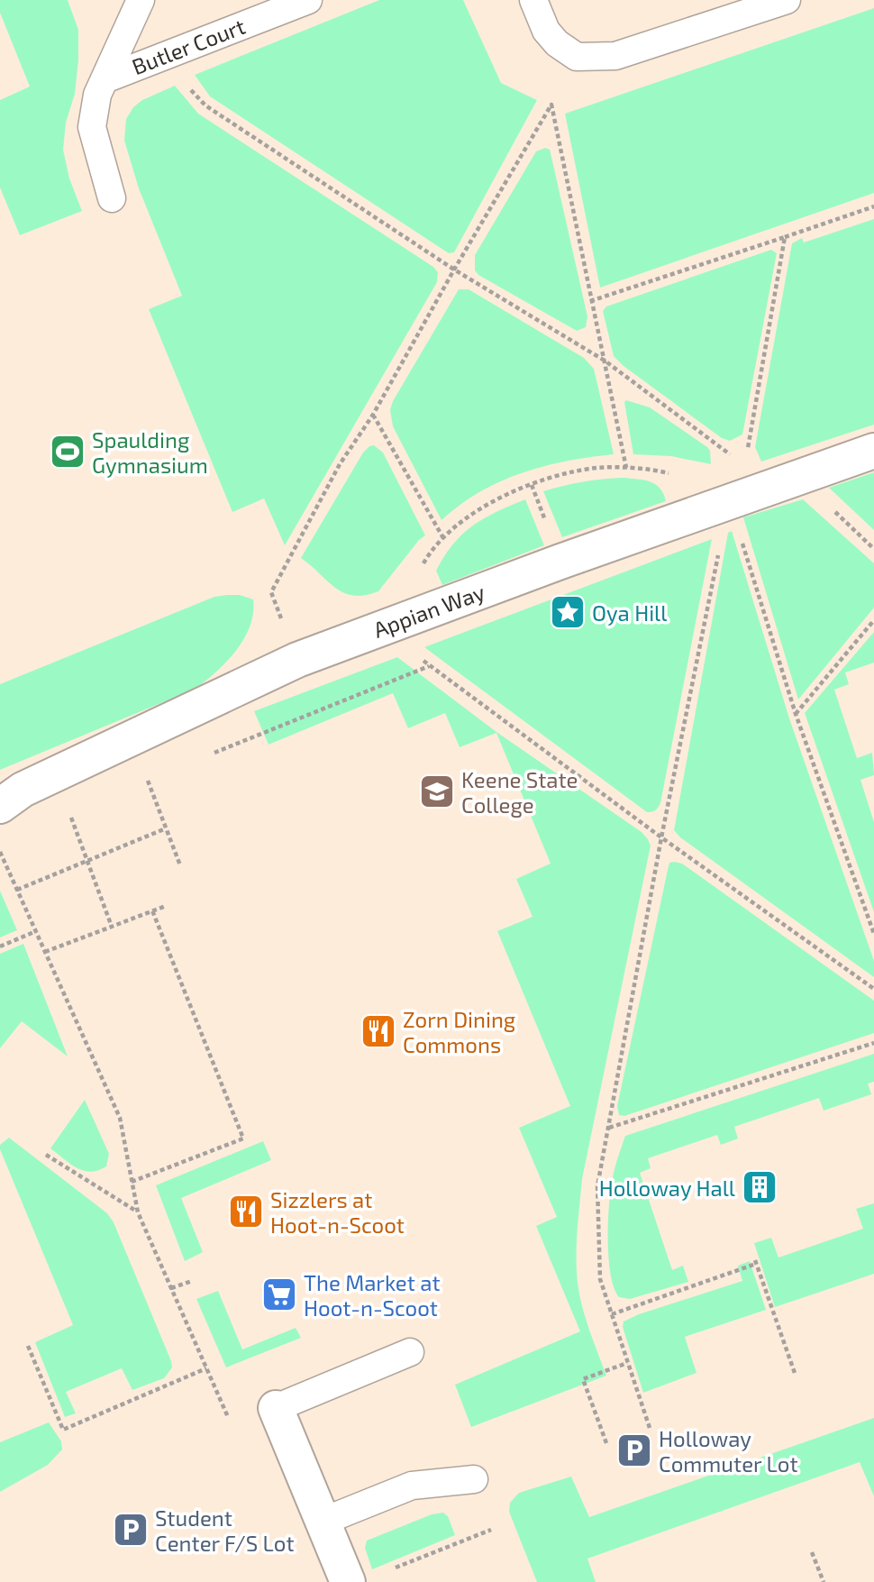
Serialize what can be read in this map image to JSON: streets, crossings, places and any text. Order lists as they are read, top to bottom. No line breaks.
{"streets":{"street":["Appian Way"],"lane":["Butler Court"]},"places":{"sports":["Spaulding Gymnasium"],"place":["Oya Hill"],"school or university":["Keene State College"],"restaurant":["Zorn Dining Commons","Sizzlers at Hoot-n-Scoot"],"building":["Holloway Hall"],"supermarket":["The Market at Hoot-n-Scoot"],"parking":["Holloway Commuter Lot","Student Center F/S Lot"]}}
